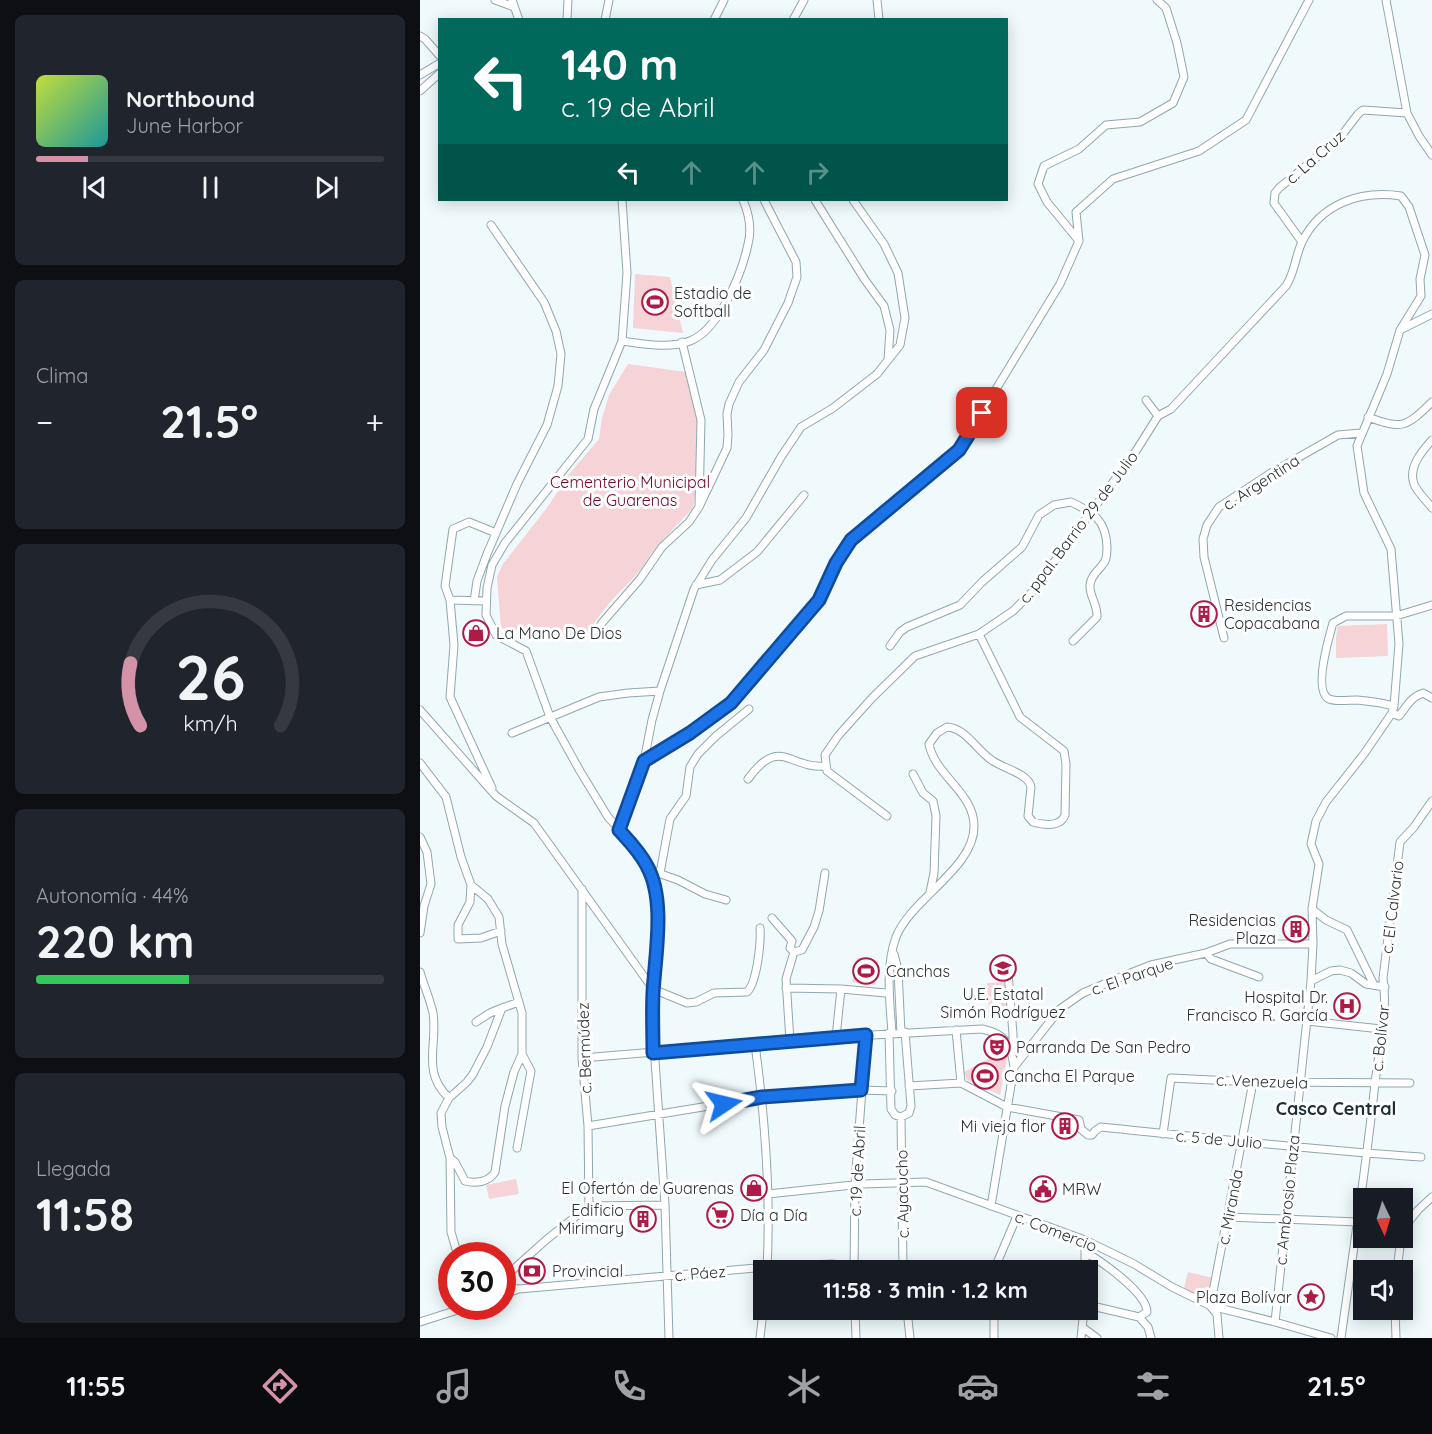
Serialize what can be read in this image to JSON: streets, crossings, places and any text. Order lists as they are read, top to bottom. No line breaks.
{"streets":{"street":["c. La Cruz","c. Argentina","c. ppal. Barrio 29 de Julio","c. El Calvario","c. El Parque","c. Bolívar","c. Bermúdez","c. Venezuela","c. 5 de Julio","c. 19 de Abril","c. Ayacucho","c. Ambrosio Plaza","c. Miranda","c. Comercio","c. Páez"]},"crossings":[["c. La Cruz","c. ppal. Barrio 29 de Julio"],["c. Argentina","c. Ambrosio Plaza"],["c. ppal. Barrio 29 de Julio","c. Ambrosio Plaza"],["c. El Calvario","c. Bolívar"],["c. El Parque","c. 5 de Julio"],["c. El Parque","c. Ambrosio Plaza"],["c. El Parque","c. Comercio"],["c. Bolívar","c. Venezuela"],["c. Bolívar","c. 5 de Julio"],["c. Venezuela","c. 5 de Julio"],["c. Venezuela","c. Ambrosio Plaza"],["c. Venezuela","c. Miranda"],["c. 5 de Julio","c. Ambrosio Plaza"],["c. 5 de Julio","c. Miranda"],["c. 19 de Abril","c. Comercio"],["c. Ayacucho","c. Comercio"],["c. Ambrosio Plaza","c. Comercio"]],"districts":["Casco Central"],"parks":["Cementerio Municipal de Guarenas"],"places":{"sports":["Estadio de Softball","Canchas","Cancha El Parque"],"building":["Residencias Copacabana","Residencias Plaza","Mi vieja flor","Edificio Mirimary"],"shop":["La Mano De Dios","El Ofertón de Guarenas"],"school or university":["U.E. Estatal Simón Rodríguez"],"hospital":["Hospital Dr. Francisco R. García"],"theatre":["Parranda De San Pedro"],"public building":["MRW"],"supermarket":["Día a Día"],"bank":["Provincial"],"place":["Plaza Bolívar"]},"north":"bottom","page":{"turn":["140 m","c. 19 de Abril"],"song":["Northbound","June Harbor"],"tile":["Clima",["Autonomía · 44%","220 km"],["Llegada","11:58"]],"heat":["−","21.5°","+"],"limit":"30","trip":"11:58 · 3 min · 1.2 km","tabs":["11:55","21.5°"],"gauge":["26","km/h"]}}
